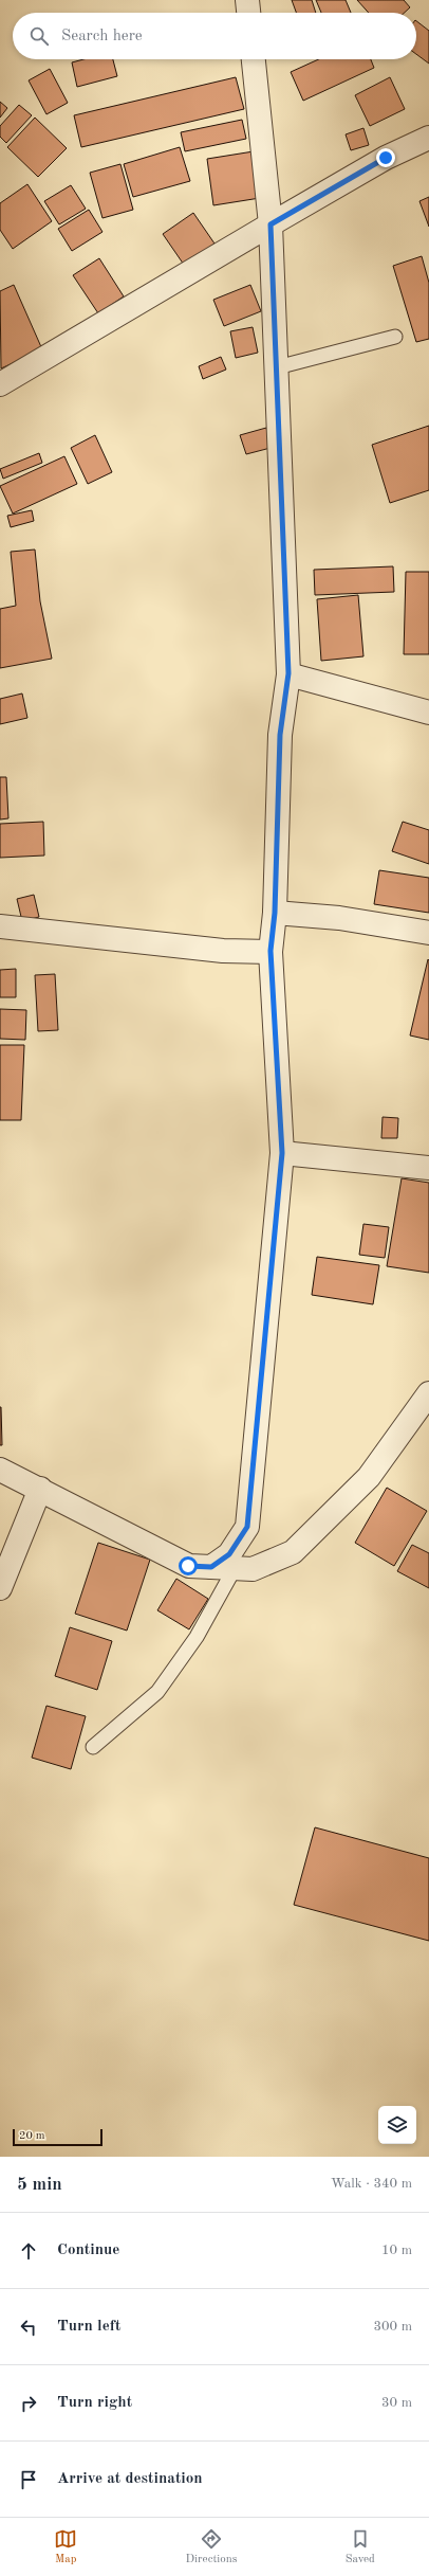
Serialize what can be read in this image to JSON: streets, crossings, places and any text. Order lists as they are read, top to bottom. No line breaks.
{"scale_bar":"20 m","page":{"search":"Search here","scale":"20 m","heading":["5 min","Walk · 340 m"],"list":[["Continue","10 m"],["Turn left","300 m"],["Turn right","30 m"],"Arrive at destination"],"nav":["Map","Directions","Saved"]}}
